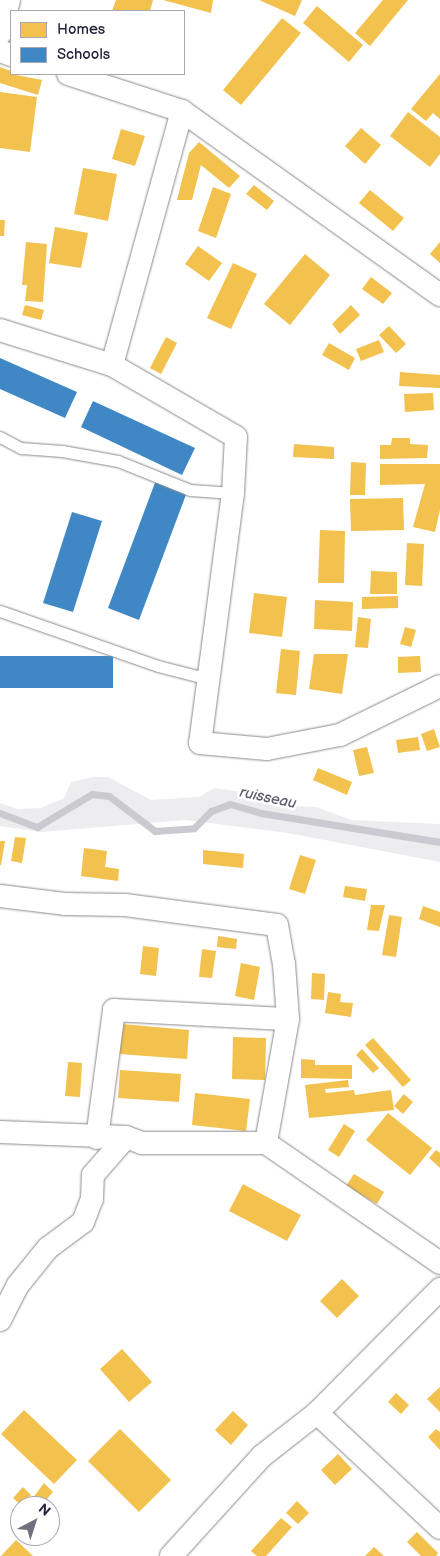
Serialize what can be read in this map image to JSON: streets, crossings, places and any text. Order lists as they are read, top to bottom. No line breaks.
{"water":["ruisseau"],"legend":["Homes","Schools"],"north":"top right"}
